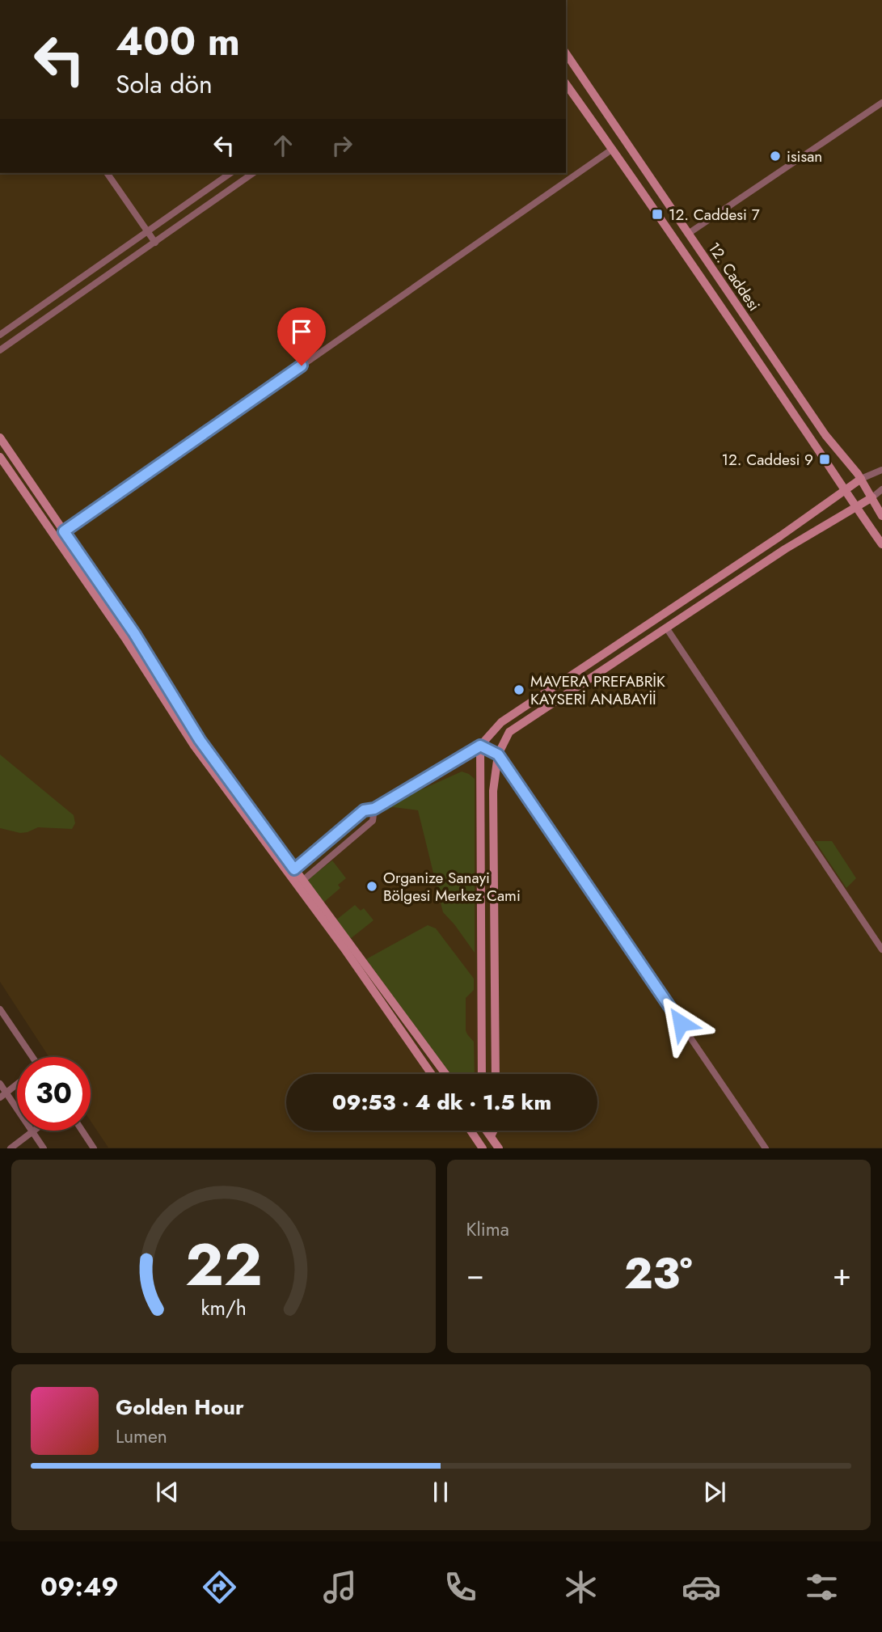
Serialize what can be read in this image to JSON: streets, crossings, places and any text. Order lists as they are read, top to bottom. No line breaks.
{"streets":{"street":["12. Caddesi"]},"places":{"other":["isisan","MAVERA PREFABRİK KAYSERİ ANABAYİİ","Organize Sanayi Bölgesi Merkez Cami"],"transit":["12. Caddesi 7","12. Caddesi 9"]},"page":{"turn":["400 m","Sola dön"],"limit":"30","trip":"09:53 · 4 dk · 1.5 km","tile":"Klima","heat":["−","23°","+"],"song":["Golden Hour","Lumen"],"tabs":"09:49","gauge":["22","km/h"]}}
